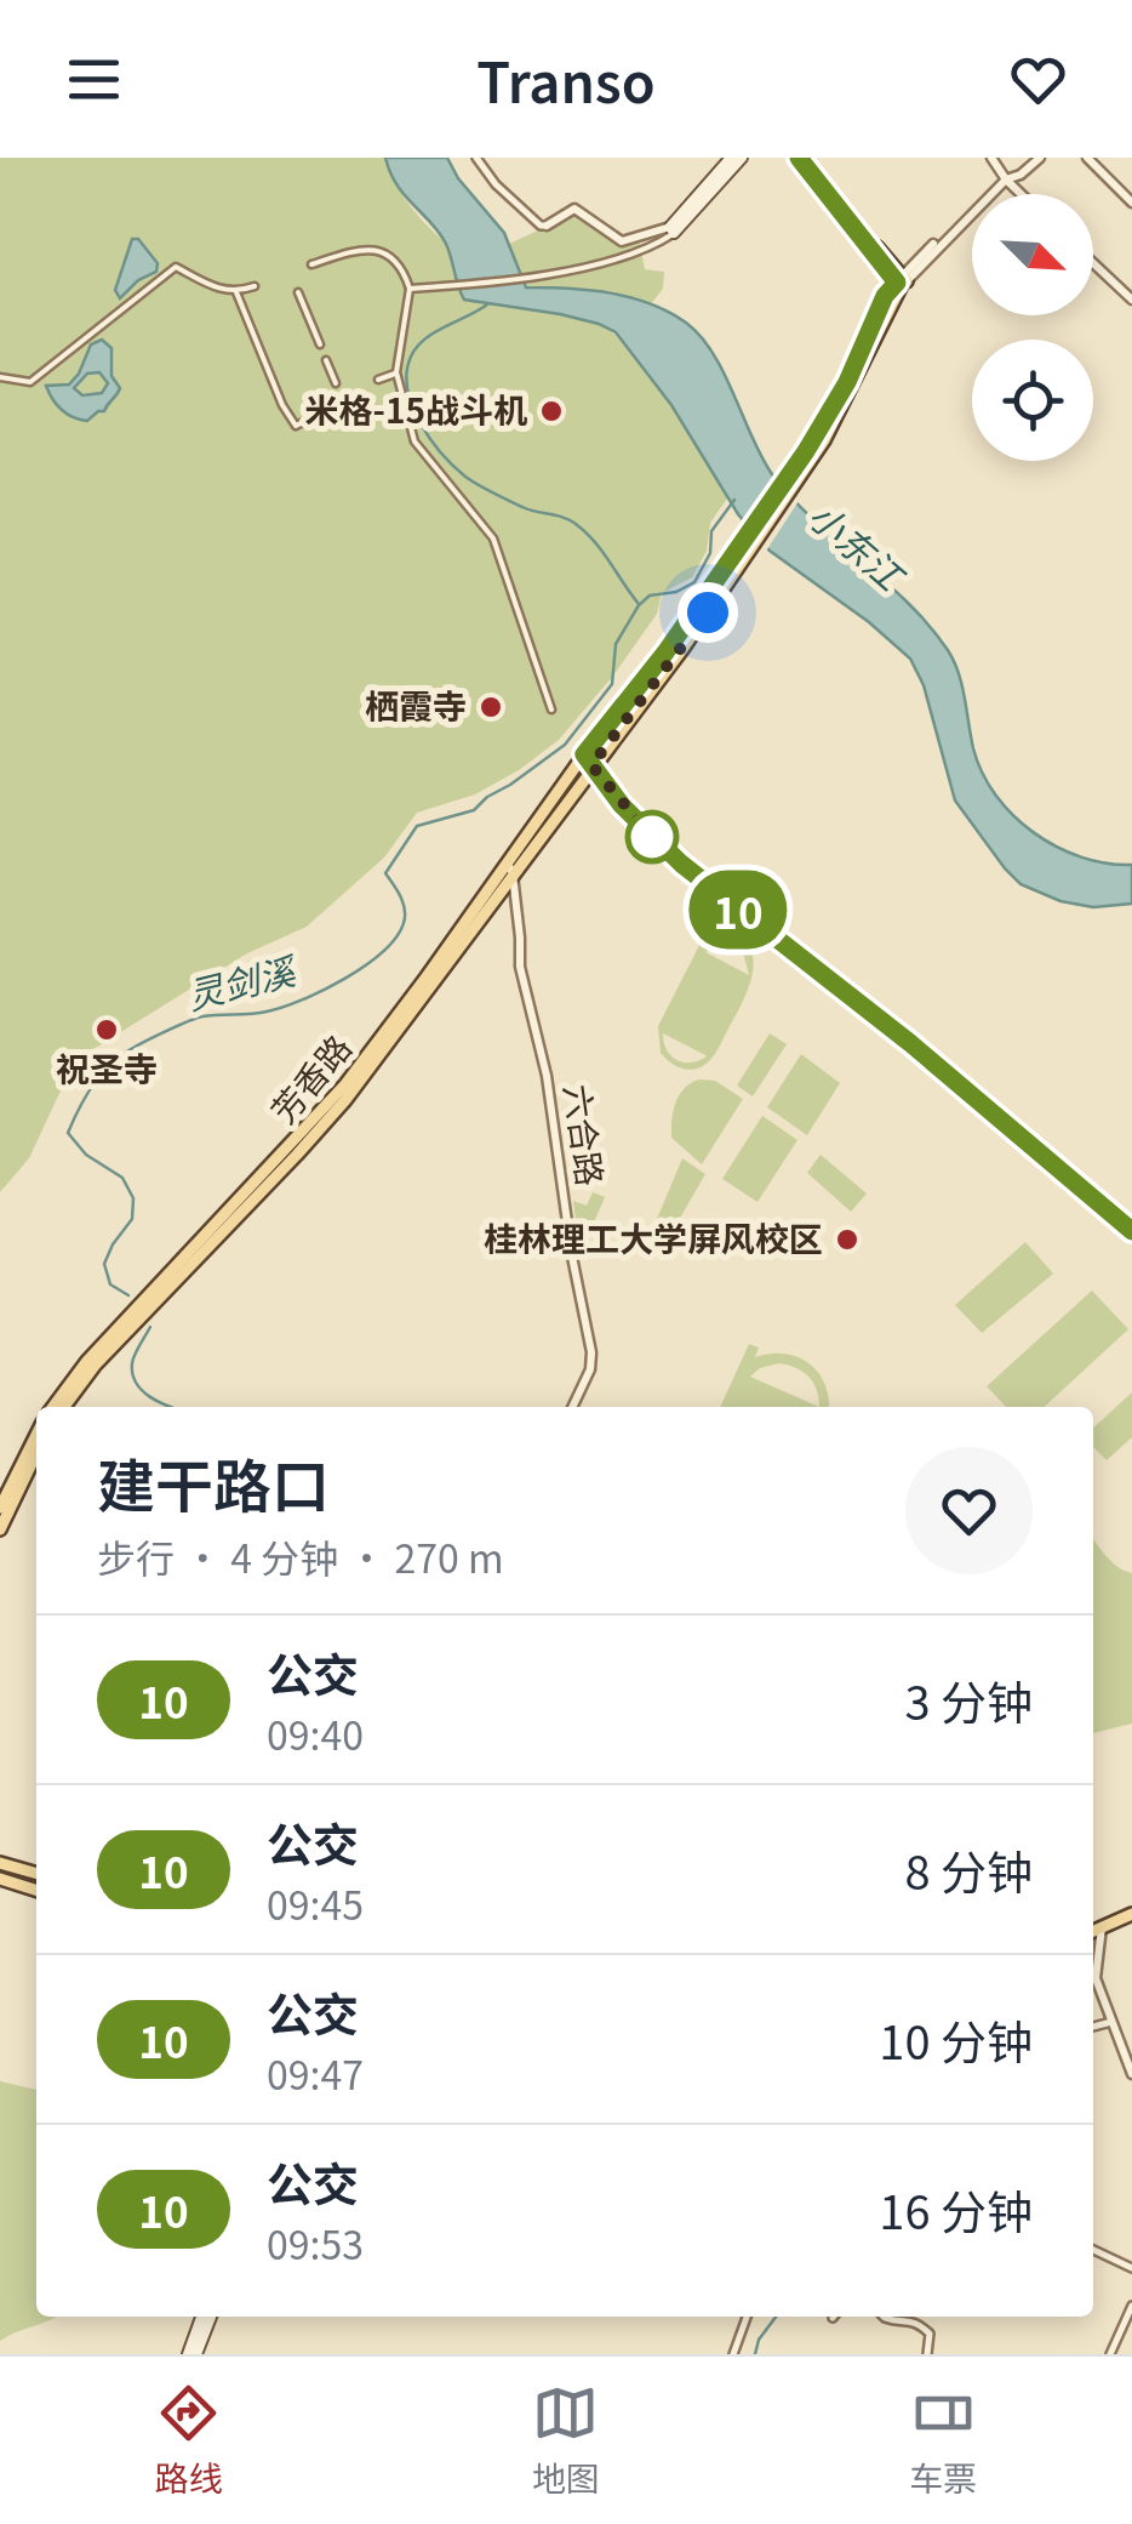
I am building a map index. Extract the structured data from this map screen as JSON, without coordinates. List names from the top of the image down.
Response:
{
  "streets": {
    "main road": ["芳香路"],
    "street": ["六合路"]
  },
  "crossings": [
    ["芳香路", "六合路"]
  ],
  "water": ["小东江", "灵剑溪"],
  "places": [
    "米格-15战斗机",
    "栖霞寺",
    "祝圣寺",
    "桂林理工大学屏风校区"
  ],
  "lines": ["bus line 10"],
  "north": "bottom right",
  "page": {
    "header": "Transo",
    "on_map": "10",
    "heading": ["建干路口", "步行 · 4 分钟 · 270 m"],
    "list": [
      {
        "mark": "10",
        "name": "公交",
        "note": "09:40",
        "value": "3 分钟"
      },
      {
        "mark": "10",
        "name": "公交",
        "note": "09:45",
        "value": "8 分钟"
      },
      {
        "mark": "10",
        "name": "公交",
        "note": "09:47",
        "value": "10 分钟"
      },
      {
        "mark": "10",
        "name": "公交",
        "note": "09:53",
        "value": "16 分钟"
      }
    ],
    "tabs": ["路线", "地图", "车票"]
  }
}
